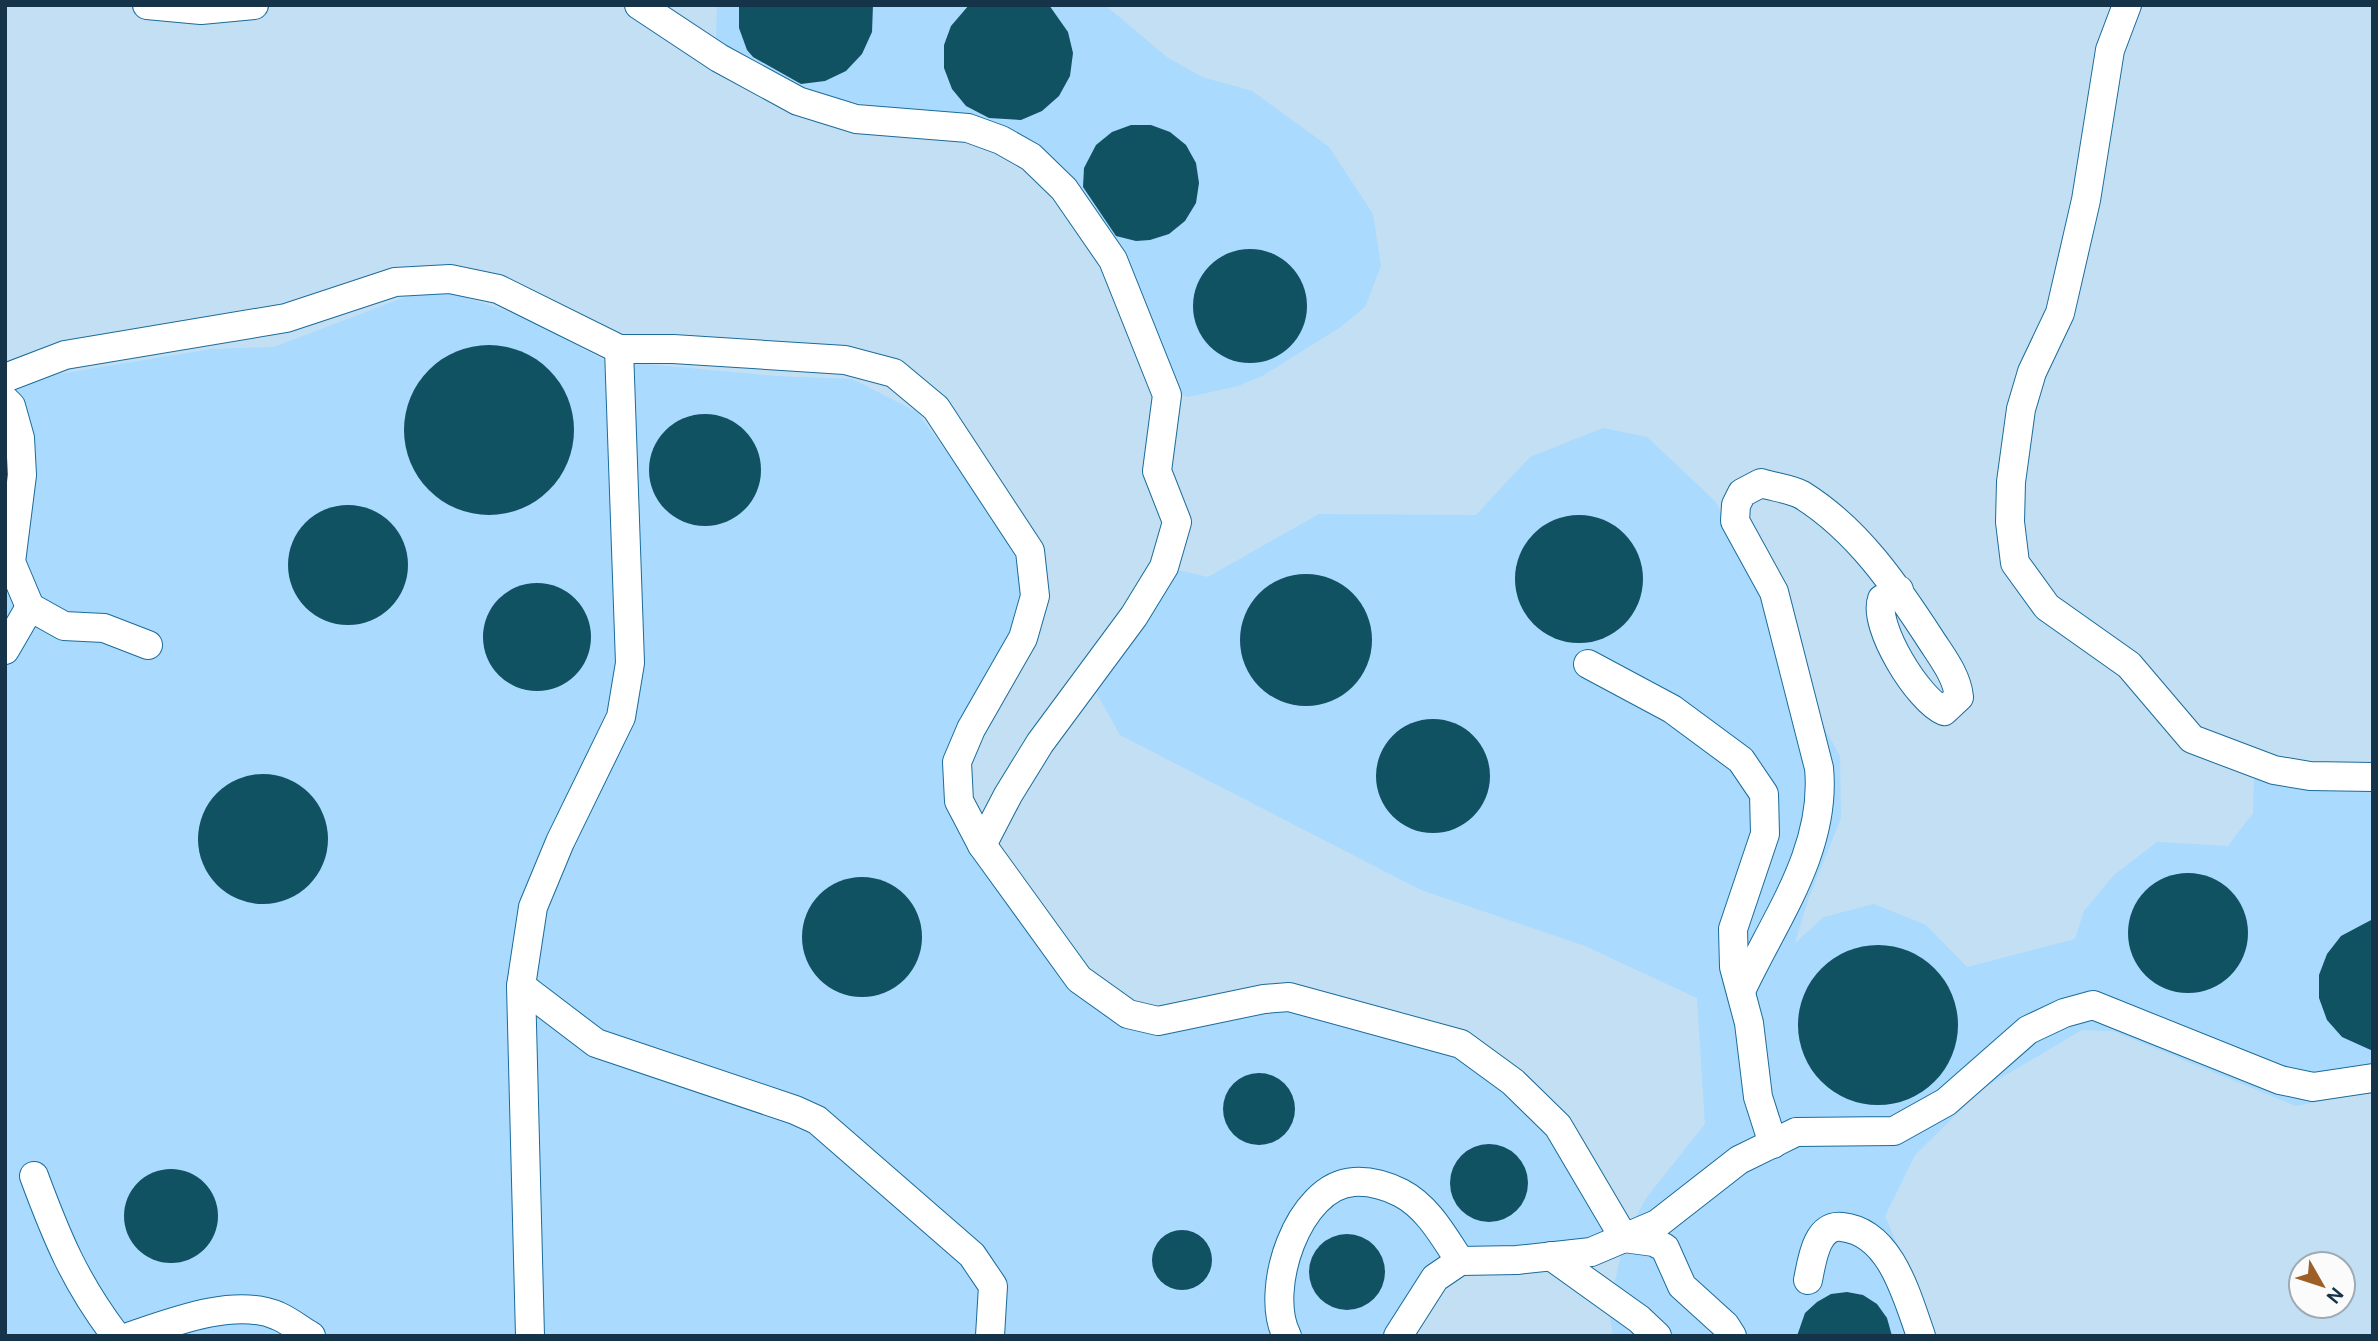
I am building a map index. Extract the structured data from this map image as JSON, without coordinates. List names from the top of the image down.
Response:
{
  "north": "bottom right"
}
